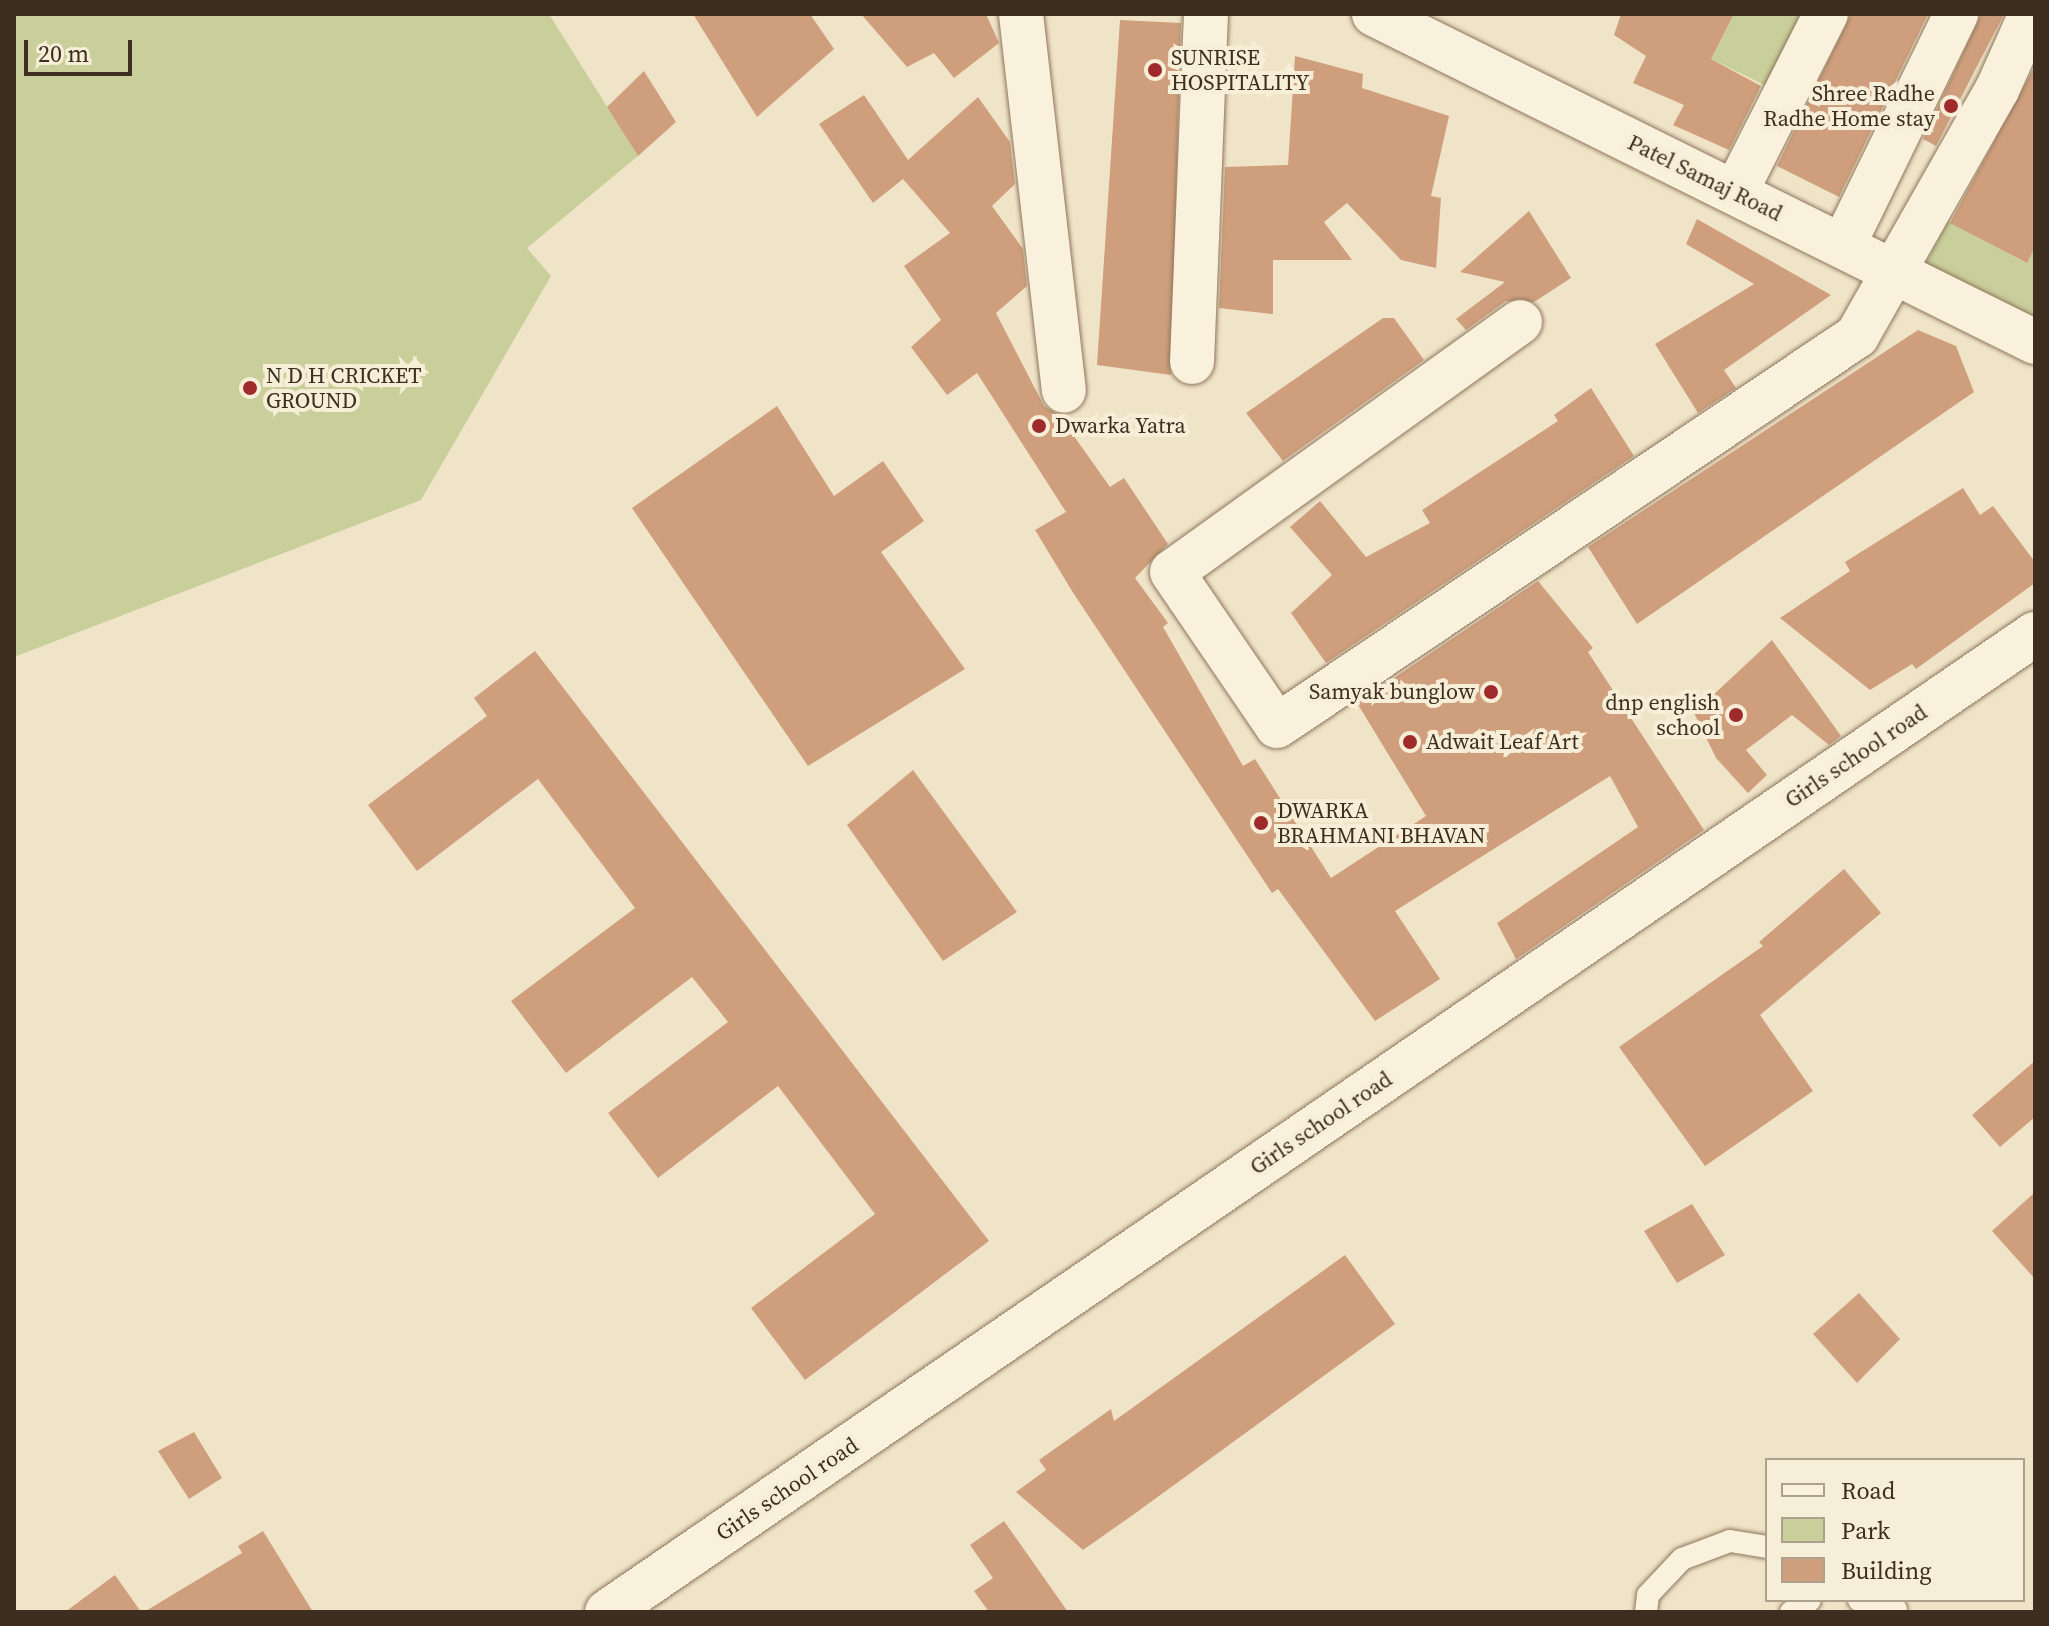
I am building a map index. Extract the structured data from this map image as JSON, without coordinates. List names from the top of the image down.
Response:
{
  "streets": {
    "street": ["Patel Samaj Road", "Girls school road"]
  },
  "places": [
    "SUNRISE HOSPITALITY",
    "Shree Radhe Radhe Home stay",
    "N D H CRICKET GROUND",
    "Dwarka Yatra",
    "Samyak bunglow",
    "dnp english school",
    "Adwait Leaf Art",
    "DWARKA BRAHMANI BHAVAN"
  ],
  "legend": ["Road", "Park", "Building"],
  "scale_bar": "20 m"
}
